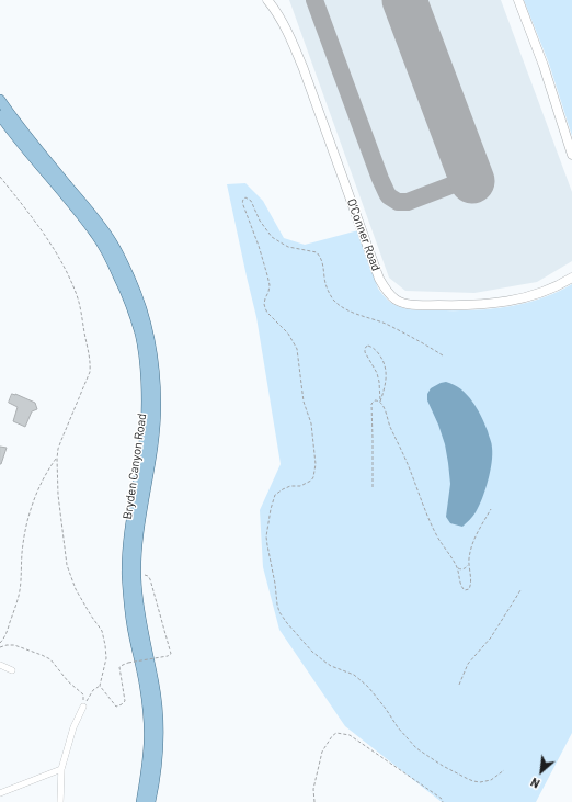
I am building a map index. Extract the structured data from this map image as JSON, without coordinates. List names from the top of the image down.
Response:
{
  "streets": {
    "main road": ["Bryden Canyon Road"],
    "street": ["O'Conner Road"]
  },
  "north": "bottom left"
}
